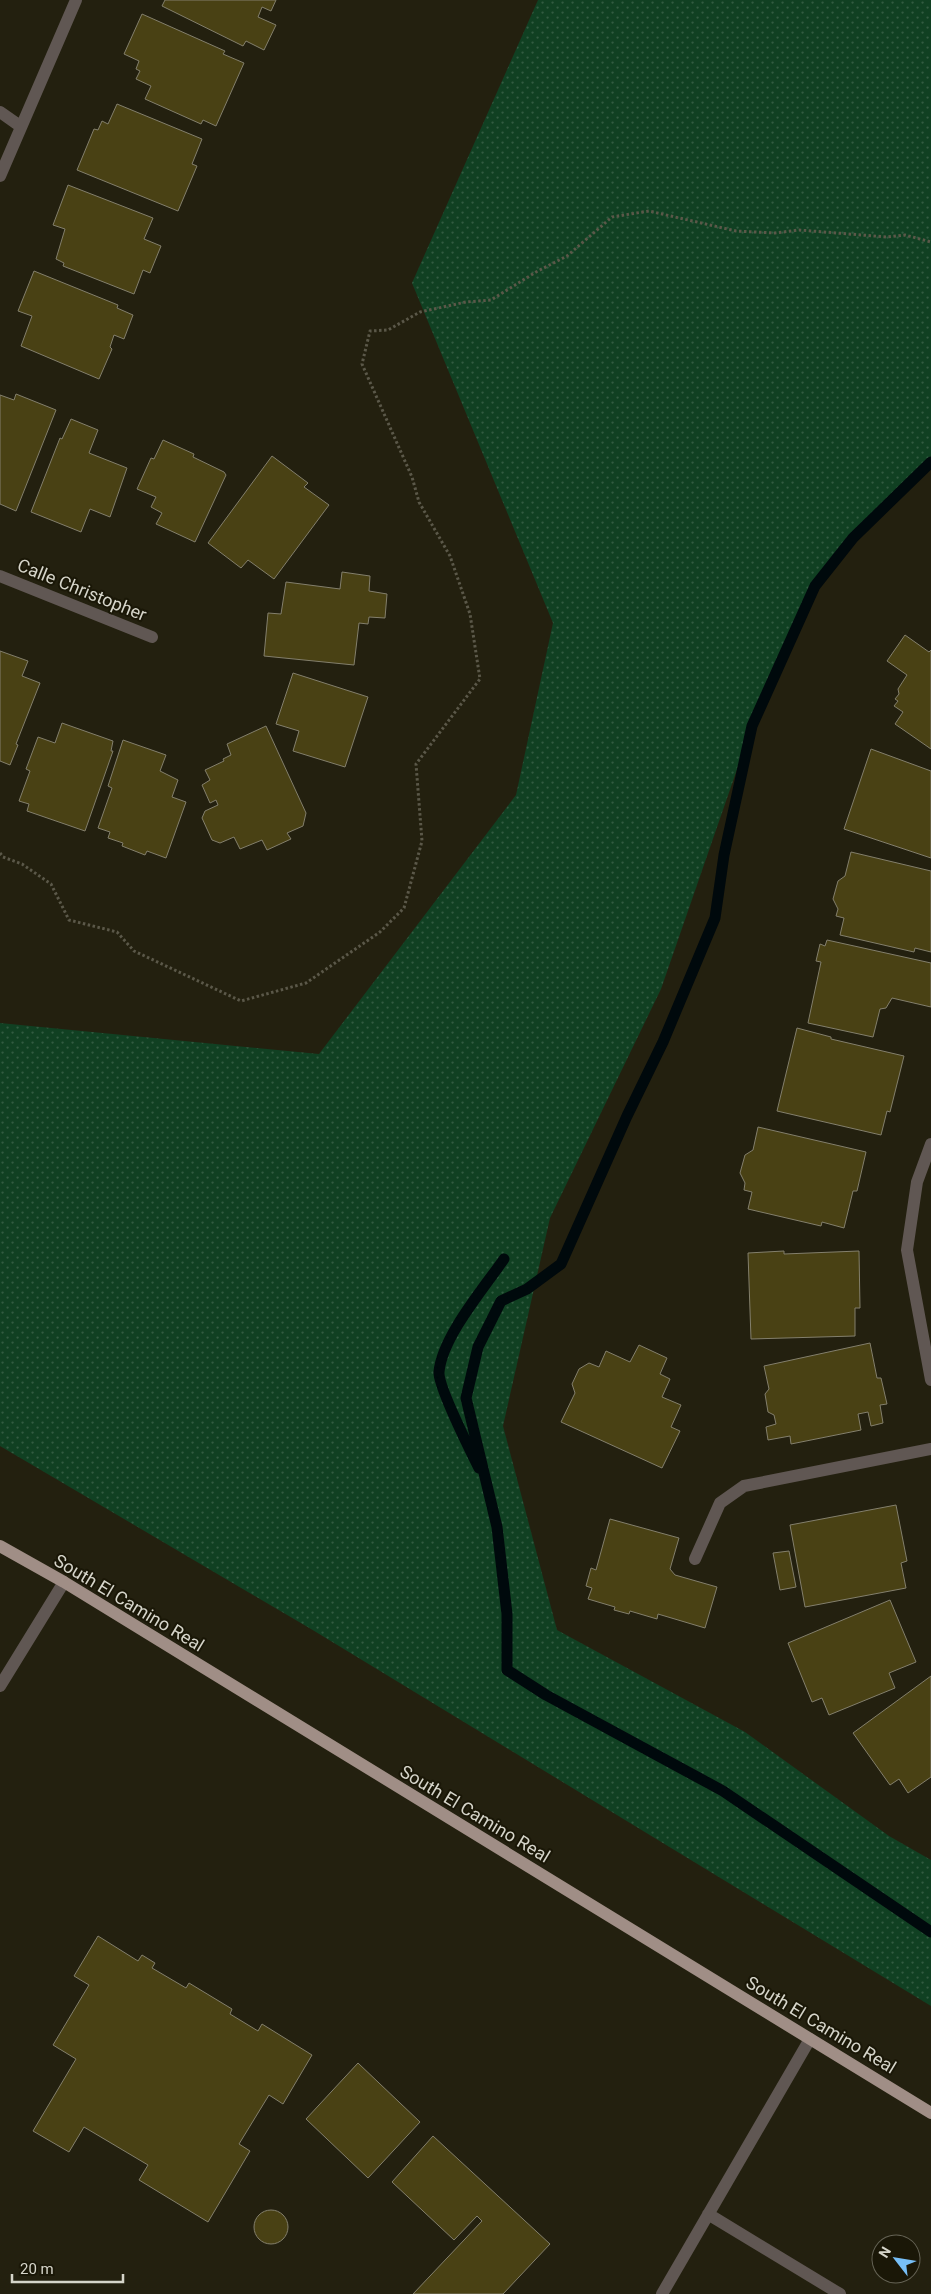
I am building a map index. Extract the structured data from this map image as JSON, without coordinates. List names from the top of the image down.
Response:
{
  "streets": {
    "main road": ["South El Camino Real"],
    "street": ["Calle Christopher"]
  },
  "scale_bar": "20 m",
  "north": "top left"
}
